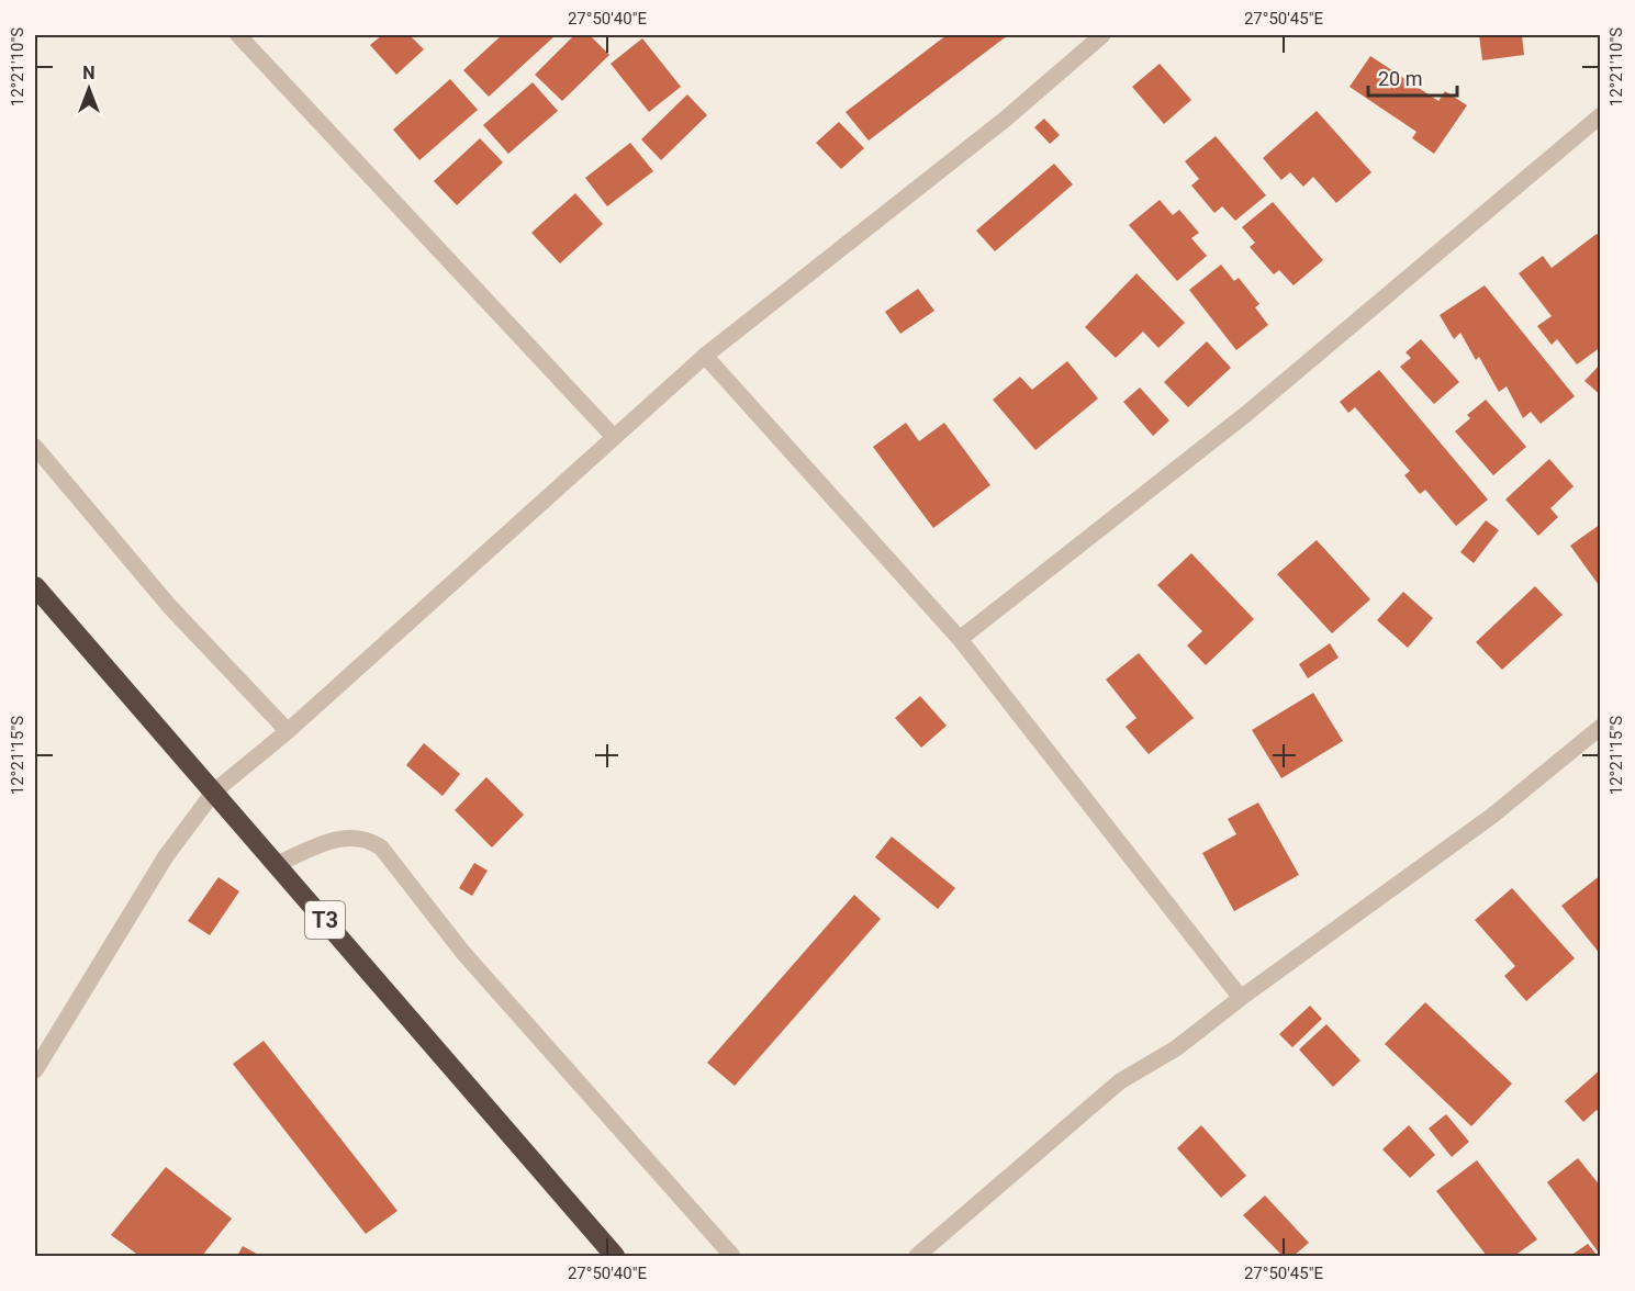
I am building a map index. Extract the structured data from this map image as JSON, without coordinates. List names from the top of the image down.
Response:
{
  "streets": {
    "highway": ["T3"]
  },
  "scale_bar": "20 m",
  "north": "top",
  "coordinates": [
    "27°50'40\"E",
    "27°50'45\"E",
    "12°21'10\"S",
    "12°21'15\"S"
  ]
}
